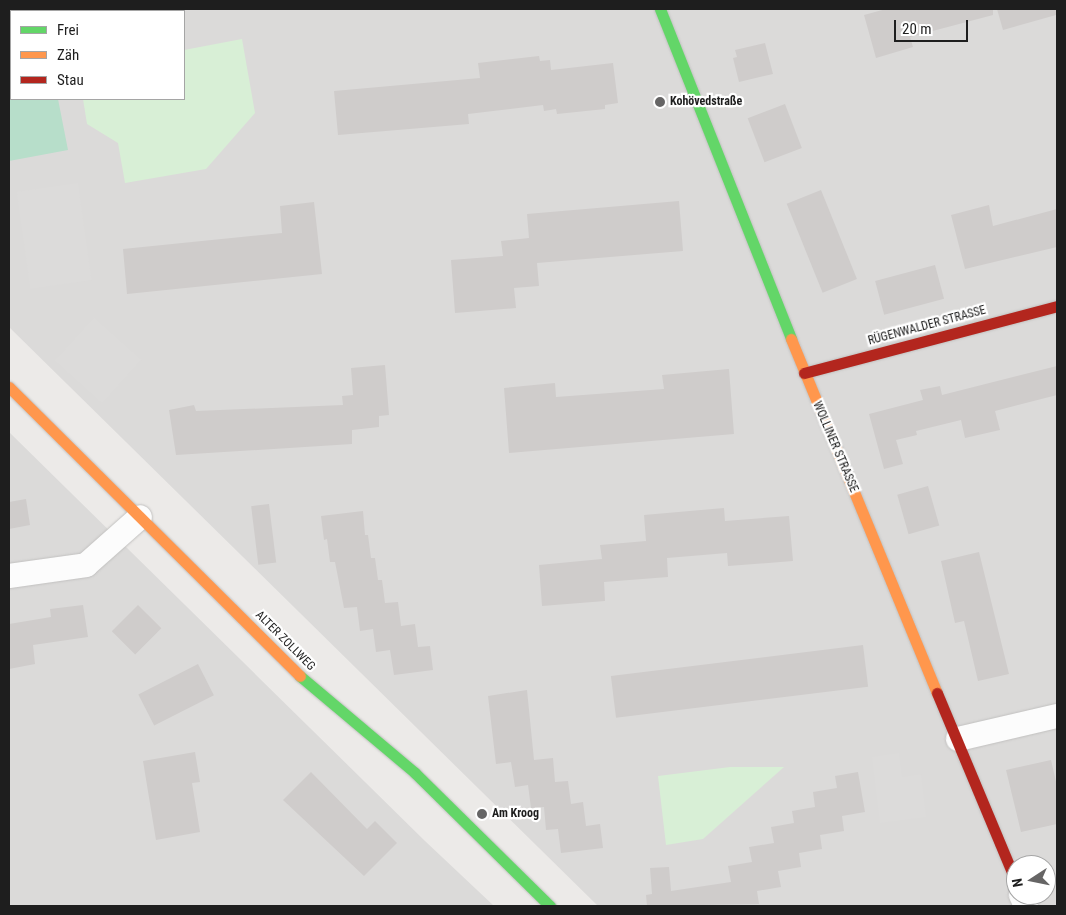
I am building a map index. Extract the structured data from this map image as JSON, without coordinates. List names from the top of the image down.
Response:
{
  "streets": {
    "street": ["RÜGENWALDER STRASSE", "WOLLINER STRASSE", "ALTER ZOLLWEG"]
  },
  "crossings": [
    ["RÜGENWALDER STRASSE", "WOLLINER STRASSE"]
  ],
  "places": ["Kohövedstraße", "Am Kroog"],
  "legend": ["Frei", "Zäh", "Stau"],
  "scale_bar": "20 m",
  "north": "left"
}
